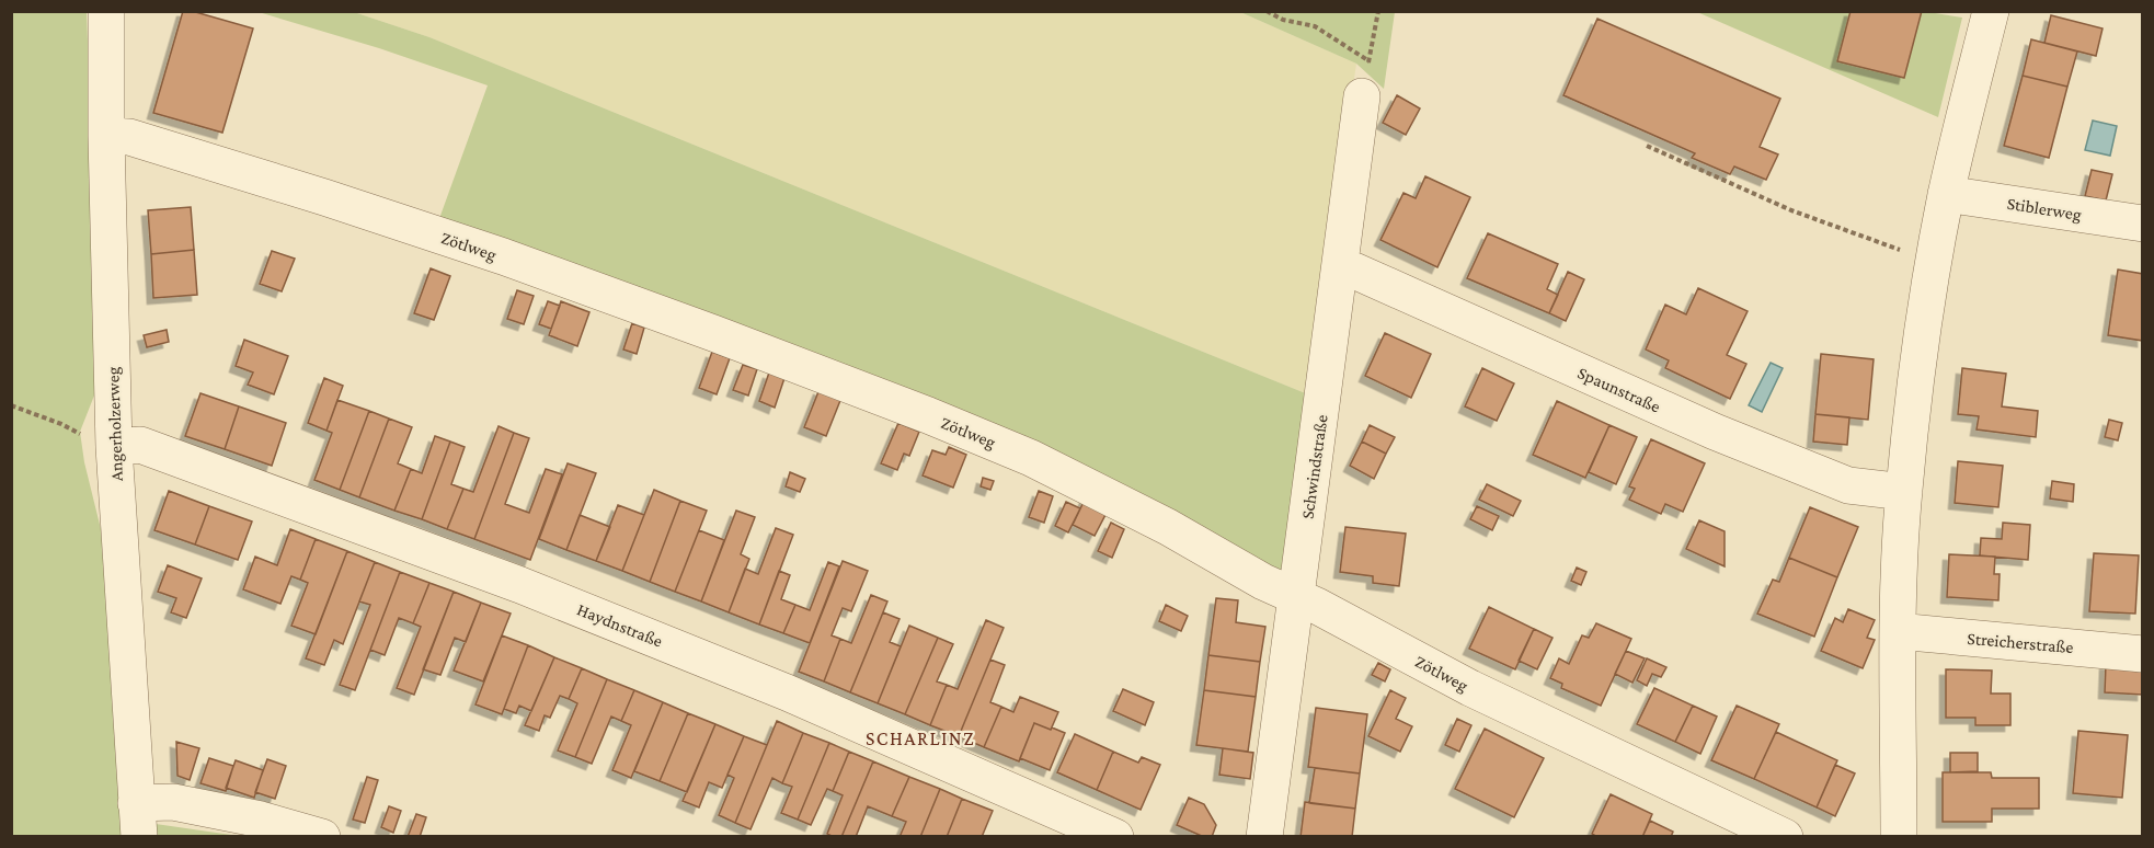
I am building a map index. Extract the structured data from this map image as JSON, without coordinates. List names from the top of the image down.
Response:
{
  "streets": {
    "street": [
      "Stiblerweg",
      "Zötlweg",
      "Spaunstraße",
      "Angerholzerweg",
      "Schwindstraße",
      "Haydnstraße",
      "Streicherstraße"
    ]
  },
  "crossings": [
    ["Zötlweg", "Angerholzerweg"],
    ["Zötlweg", "Schwindstraße"],
    ["Spaunstraße", "Schwindstraße"],
    ["Angerholzerweg", "Haydnstraße"]
  ],
  "districts": ["SCHARLINZ"]
}
